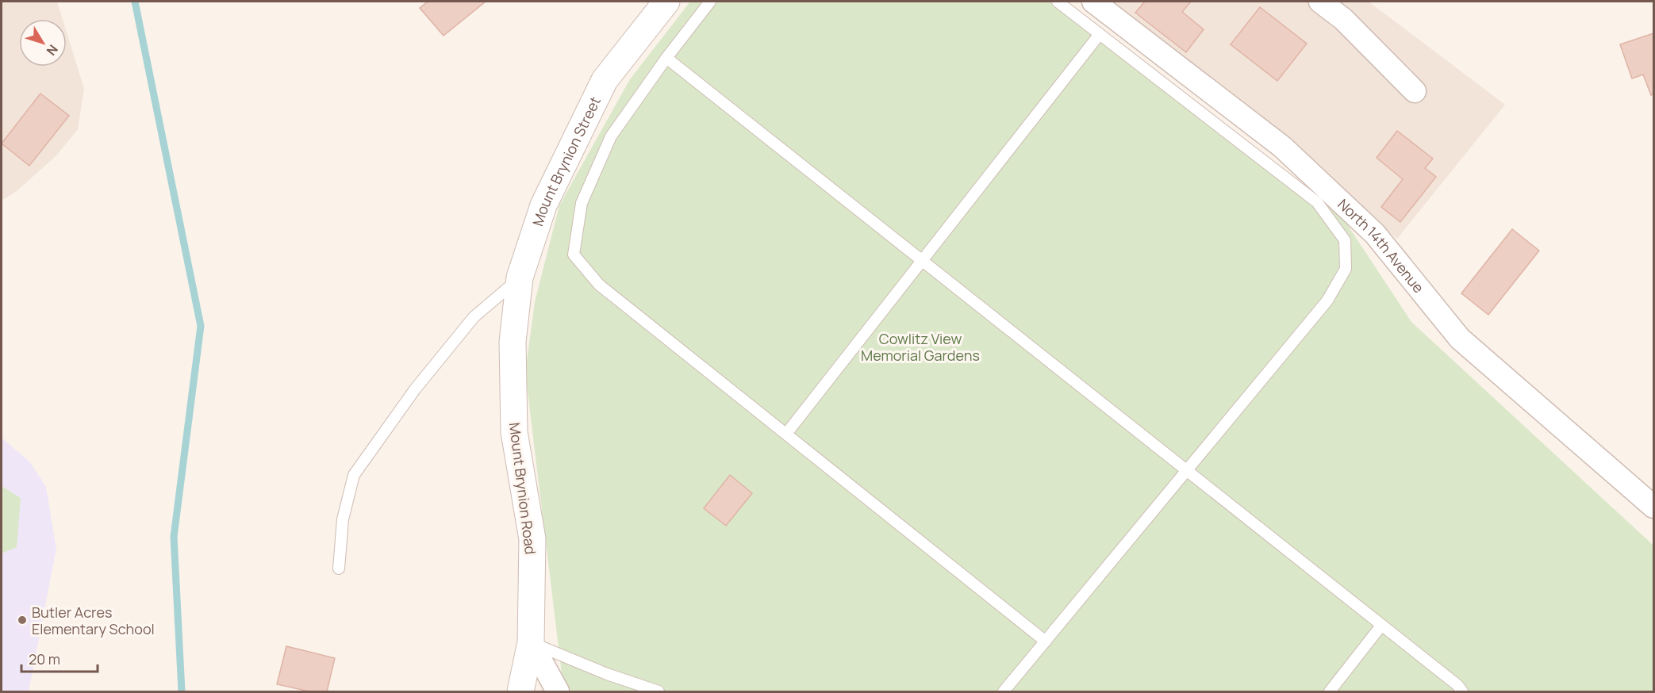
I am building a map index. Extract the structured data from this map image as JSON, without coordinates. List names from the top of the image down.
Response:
{
  "streets": {
    "street": ["Mount Brynion Street", "North 14th Avenue", "Mount Brynion Road"]
  },
  "crossings": [
    ["Mount Brynion Street", "Mount Brynion Road"]
  ],
  "parks": ["Cowlitz View Memorial Gardens"],
  "places": ["Butler Acres Elementary School"],
  "scale_bar": "20 m",
  "north": "bottom right"
}
